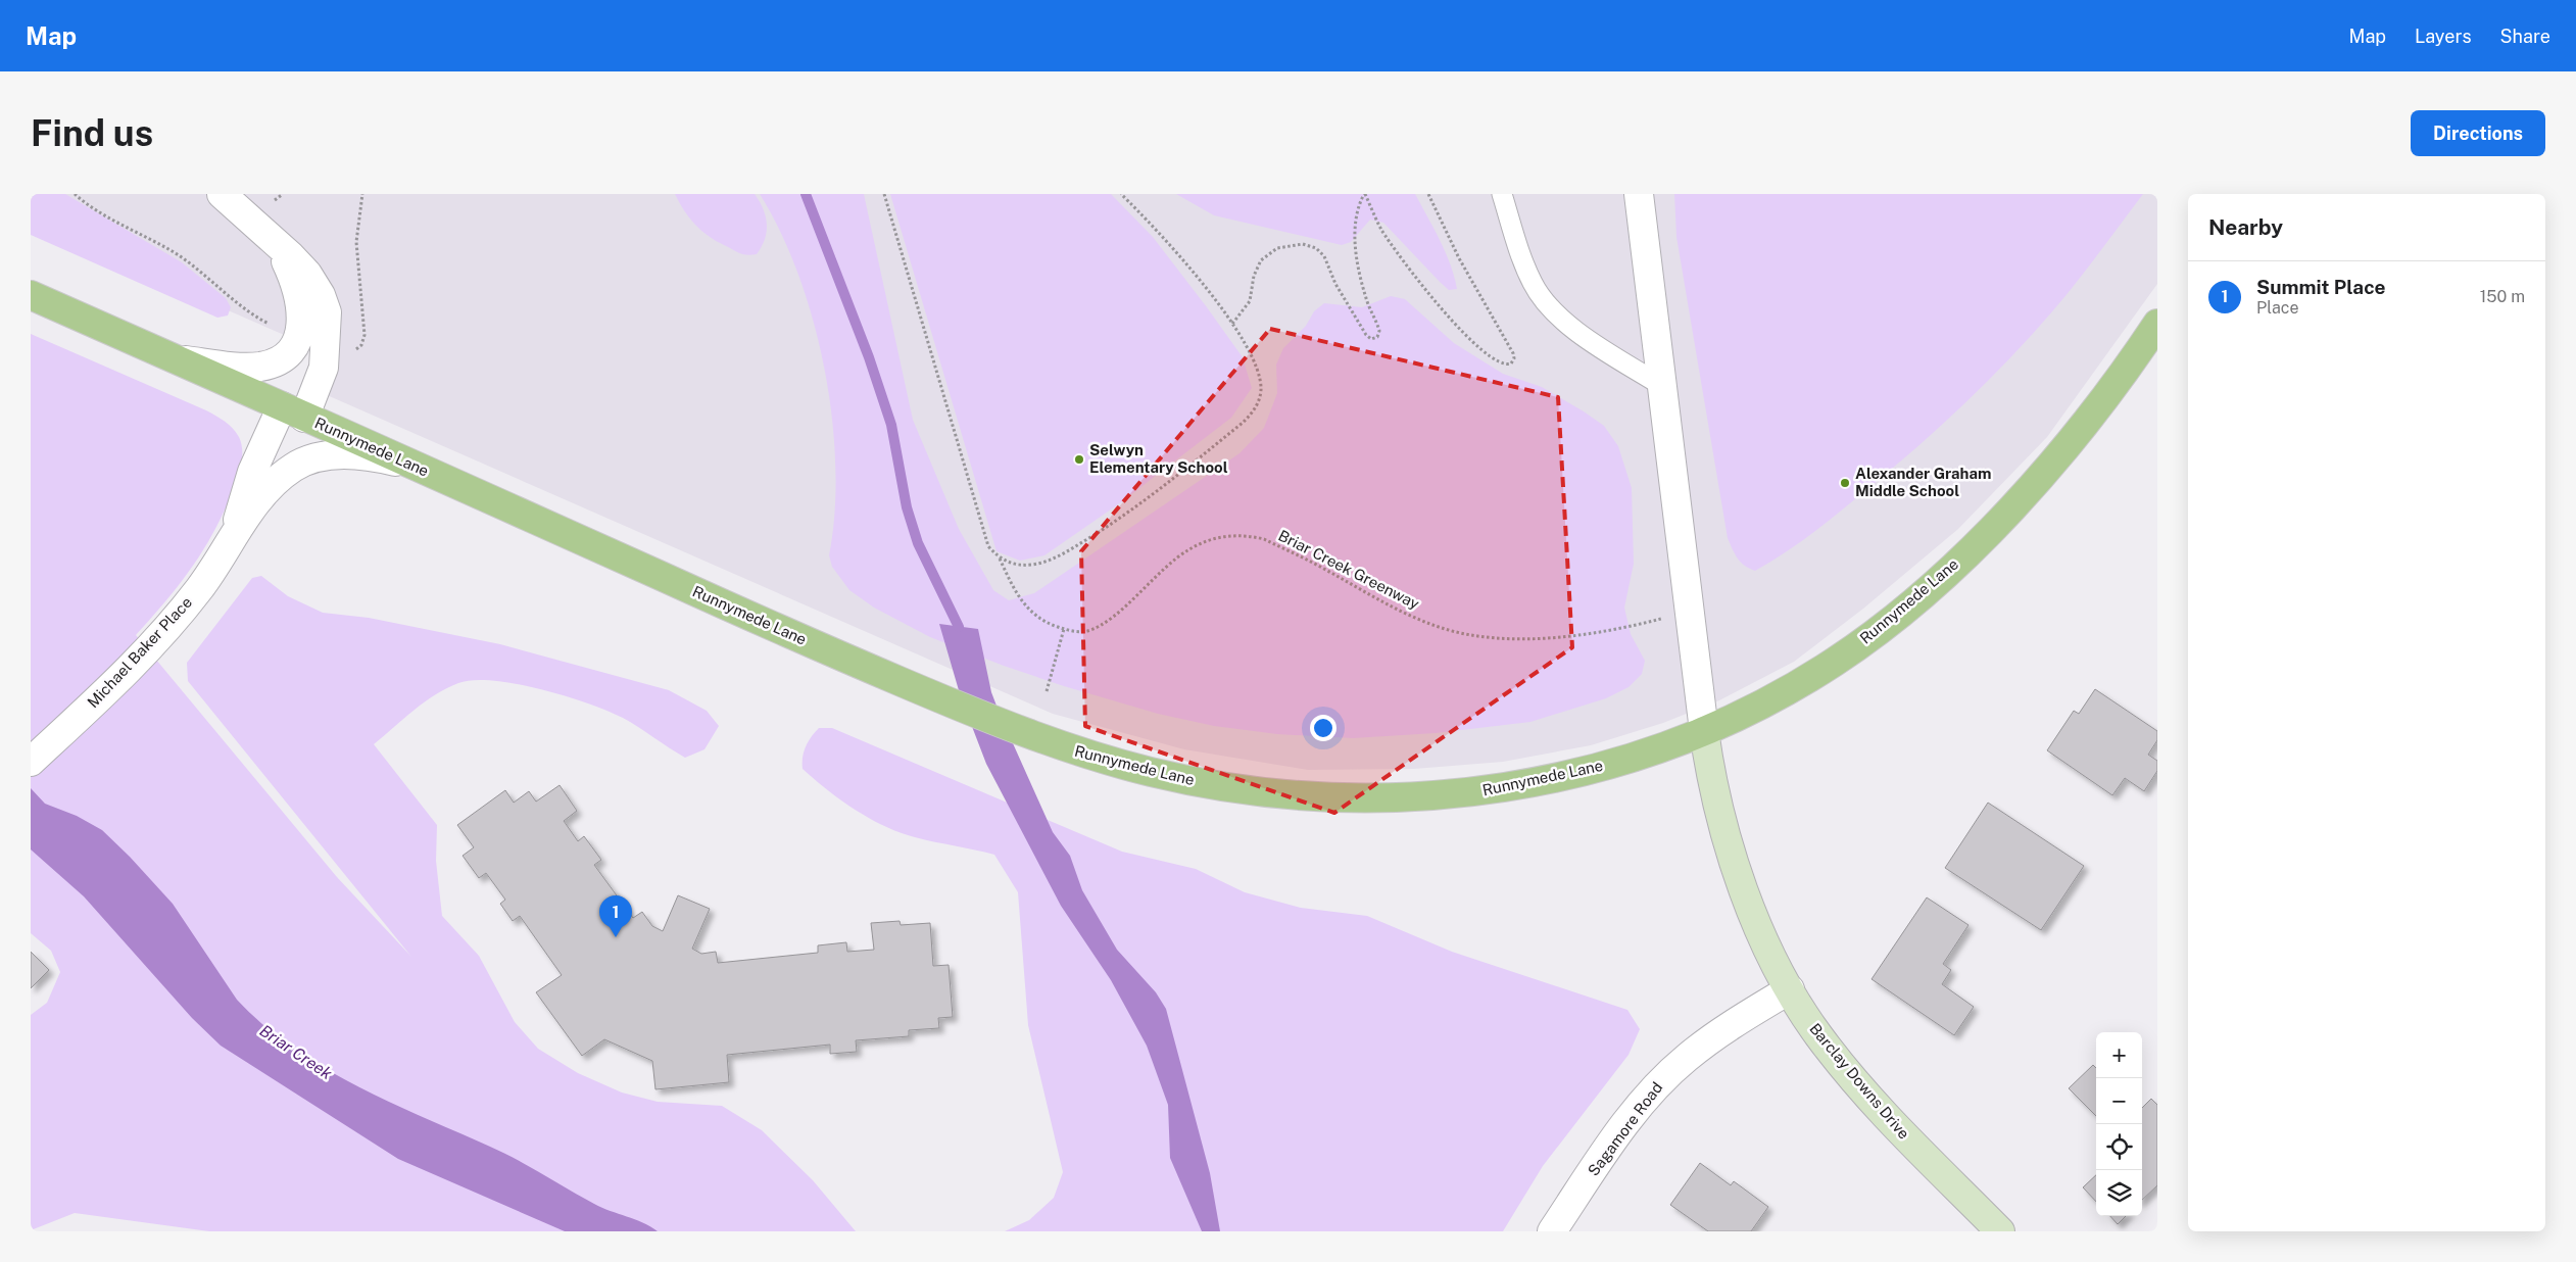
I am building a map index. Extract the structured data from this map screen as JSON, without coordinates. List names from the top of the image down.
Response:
{
  "streets": {
    "main road": ["Runnymede Lane"],
    "street": ["Michael Baker Place", "Barclay Downs Drive", "Sagamore Road"],
    "path": ["Briar Creek Greenway"]
  },
  "crossings": [
    ["Runnymede Lane", "Barclay Downs Drive"],
    ["Barclay Downs Drive", "Sagamore Road"]
  ],
  "water": ["Briar Creek"],
  "places": ["Selwyn Elementary School", "Alexander Graham Middle School"],
  "page": {
    "header": "Map",
    "nav": ["Map", "Layers", "Share"],
    "buttons": "Directions",
    "title": "Find us",
    "heading": "Nearby",
    "list": [
      {
        "mark": "1",
        "name": "Summit Place",
        "note": "Place",
        "value": "150 m"
      }
    ],
    "pins": "1",
    "map_buttons": ["+", "−"]
  }
}
